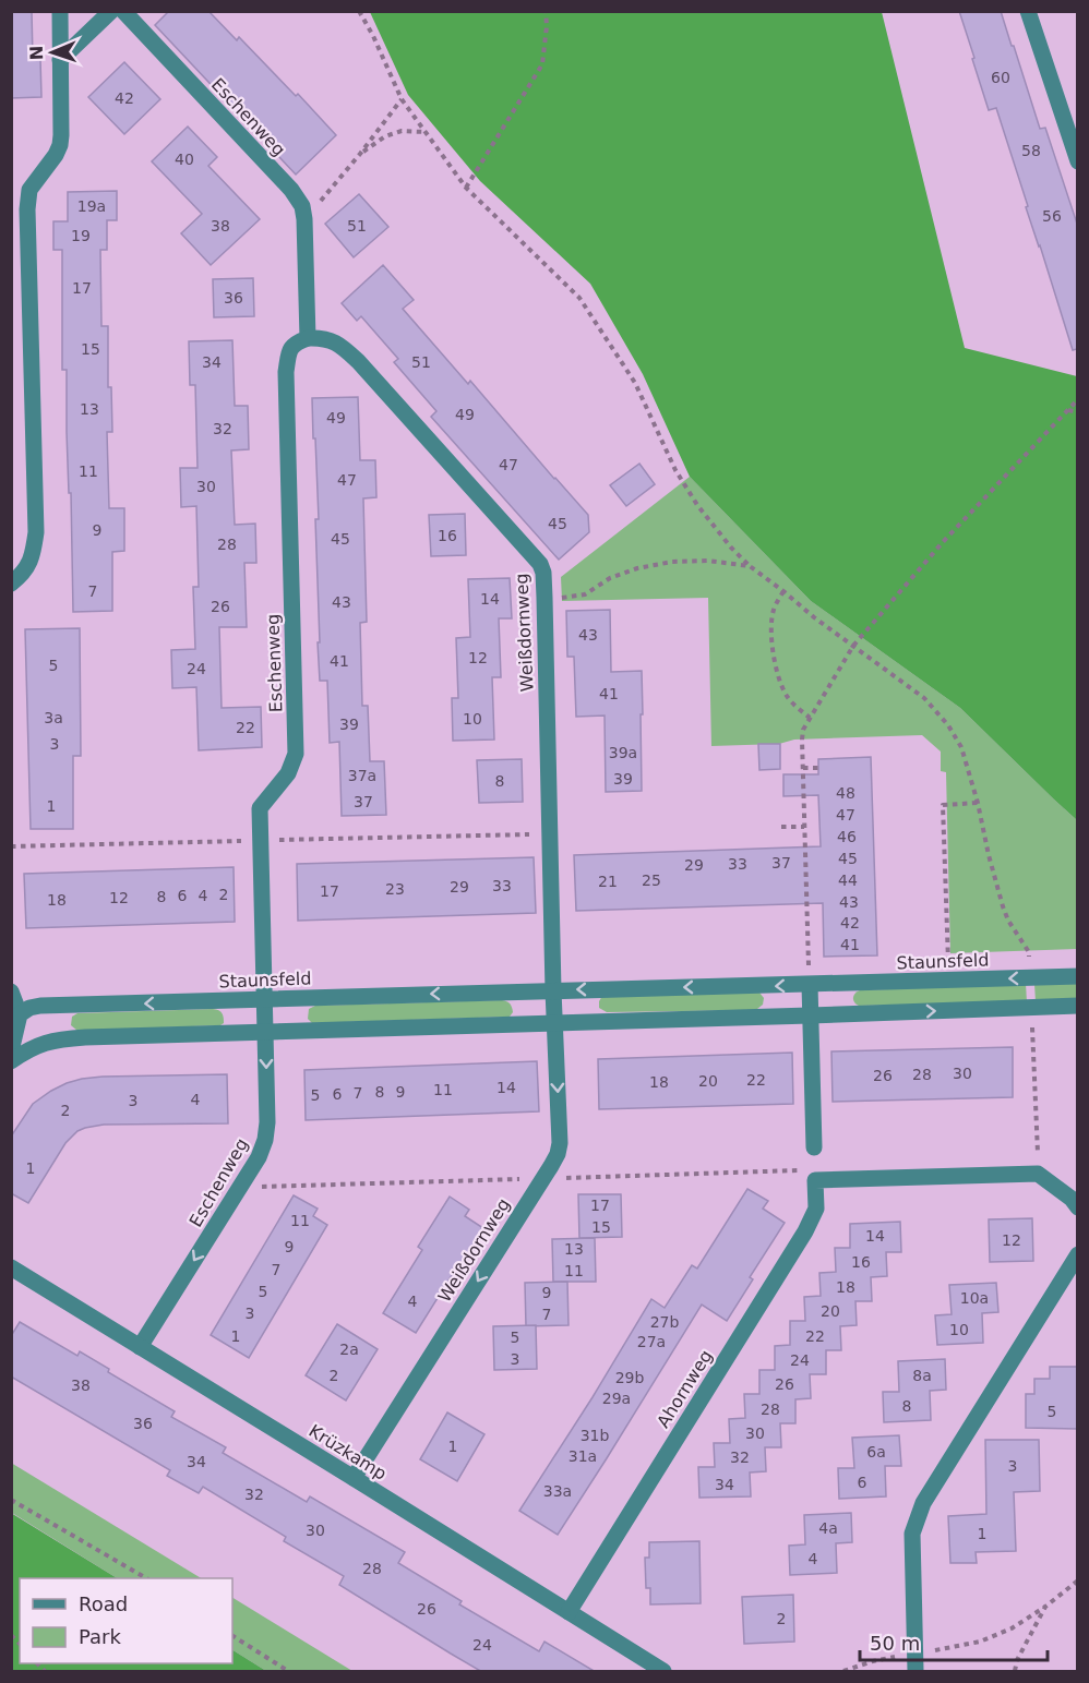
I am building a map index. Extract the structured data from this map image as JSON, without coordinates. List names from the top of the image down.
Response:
{
  "streets": {
    "street": [
      "Eschenweg",
      "Weißdornweg",
      "Staunsfeld",
      "Ahornweg",
      "Krüzkamp"
    ]
  },
  "crossings": [
    ["Eschenweg", "Weißdornweg"],
    ["Eschenweg", "Staunsfeld"],
    ["Eschenweg", "Krüzkamp"],
    ["Weißdornweg", "Staunsfeld"],
    ["Weißdornweg", "Krüzkamp"],
    ["Ahornweg", "Krüzkamp"]
  ],
  "one_way": ["Weißdornweg"],
  "house_numbers": [
    "60",
    "42",
    "58",
    "40",
    "19a",
    "56",
    "38",
    "51",
    "19",
    "17",
    "36",
    "15",
    "34",
    "51",
    "13",
    "49",
    "49",
    "32",
    "47",
    "11",
    "47",
    "30",
    "45",
    "9",
    "16",
    "45",
    "28",
    "7",
    "14",
    "43",
    "26",
    "43",
    "12",
    "41",
    "5",
    "24",
    "41",
    "3a",
    "10",
    "39",
    "22",
    "3",
    "39a",
    "37a",
    "39",
    "8",
    "48",
    "37",
    "1",
    "47",
    "46",
    "45",
    "37",
    "33",
    "29",
    "25",
    "44",
    "21",
    "33",
    "29",
    "23",
    "17",
    "2",
    "6",
    "4",
    "8",
    "12",
    "18",
    "43",
    "42",
    "41",
    "30",
    "28",
    "26",
    "22",
    "20",
    "18",
    "14",
    "11",
    "8",
    "9",
    "7",
    "6",
    "5",
    "4",
    "3",
    "2",
    "1",
    "17",
    "11",
    "15",
    "14",
    "12",
    "9",
    "13",
    "16",
    "7",
    "11",
    "18",
    "5",
    "9",
    "10a",
    "4",
    "20",
    "3",
    "7",
    "27b",
    "10",
    "1",
    "22",
    "5",
    "27a",
    "2a",
    "3",
    "24",
    "2",
    "8a",
    "29b",
    "26",
    "38",
    "29a",
    "8",
    "28",
    "5",
    "36",
    "30",
    "31b",
    "1",
    "6a",
    "31a",
    "32",
    "34",
    "3",
    "6",
    "34",
    "33a",
    "32",
    "4a",
    "30",
    "1",
    "4",
    "28",
    "26",
    "2",
    "24"
  ],
  "legend": ["Road", "Park"],
  "scale_bar": "50 m",
  "north": "left"
}
